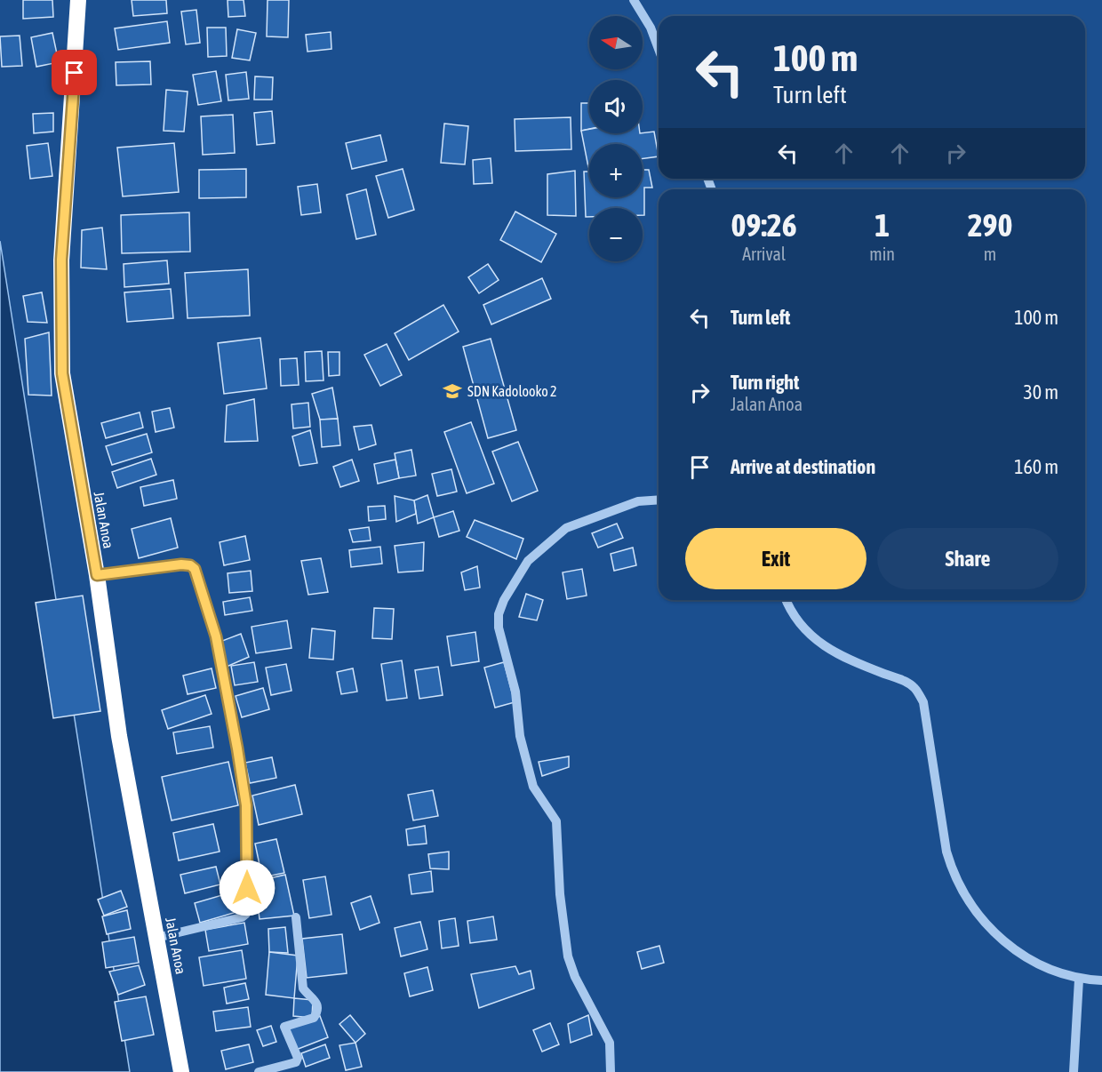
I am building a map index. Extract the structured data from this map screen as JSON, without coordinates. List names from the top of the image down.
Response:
{
  "streets": {
    "highway": ["Jalan Anoa"]
  },
  "places": {
    "school or university": ["SDN Kadolooko 2"]
  },
  "north": "left",
  "page": {
    "map_buttons": ["+", "−"],
    "turn": ["100 m", "Turn left"],
    "eta": [
      "09:26",
      "Arrival",
      "1",
      "min",
      "290",
      "m"
    ],
    "list": [
      {
        "name": "Turn left",
        "value": "100 m"
      },
      {
        "name": "Turn right",
        "note": "Jalan Anoa",
        "value": "30 m"
      },
      {
        "name": "Arrive at destination",
        "value": "160 m"
      }
    ],
    "buttons": ["Exit", "Share"]
  }
}
